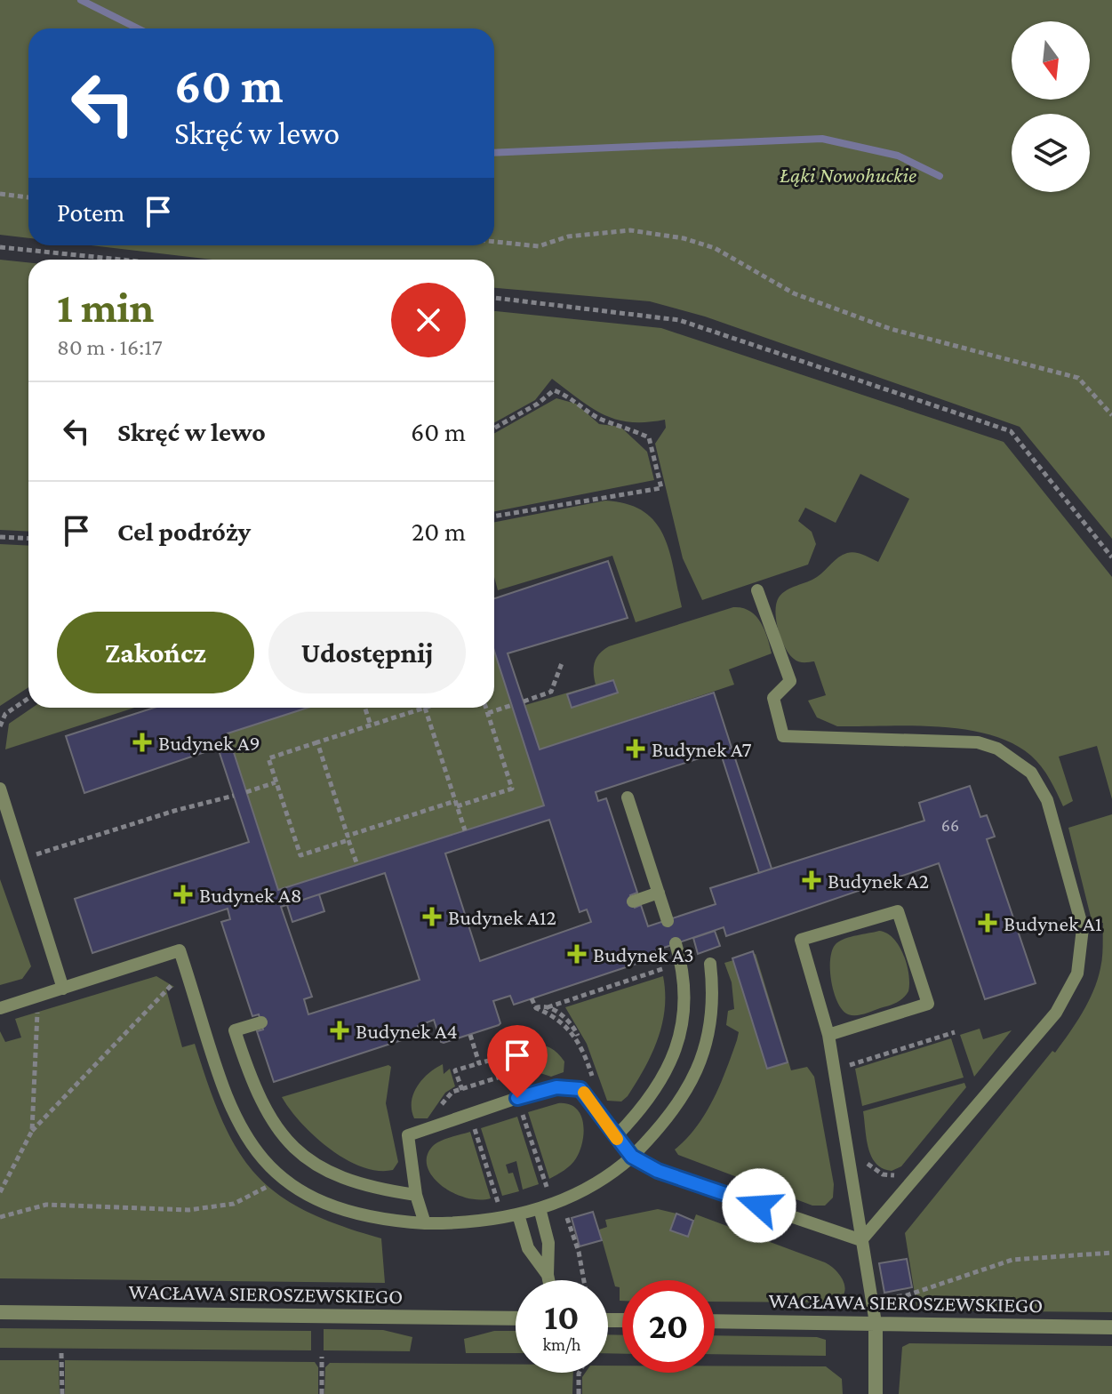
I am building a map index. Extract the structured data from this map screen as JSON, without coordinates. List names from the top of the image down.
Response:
{
  "streets": {
    "street": ["WACŁAWA SIEROSZEWSKIEGO"]
  },
  "parks": ["Łąki Nowohuckie"],
  "places": {
    "health": [
      "Budynek A9",
      "Budynek A7",
      "Budynek A2",
      "Budynek A8",
      "Budynek A12",
      "Budynek A1",
      "Budynek A3",
      "Budynek A4"
    ]
  },
  "house_numbers": ["66"],
  "north": "bottom",
  "page": {
    "turn": ["60 m", "Skręć w lewo"],
    "then": "Potem",
    "heading": ["1 min", "80 m · 16:17"],
    "list": [
      {
        "name": "Skręć w lewo",
        "value": "60 m"
      },
      {
        "name": "Cel podróży",
        "value": "20 m"
      }
    ],
    "buttons": ["Zakończ", "Udostępnij"],
    "speed": "10 km/h",
    "limit": "20"
  }
}
